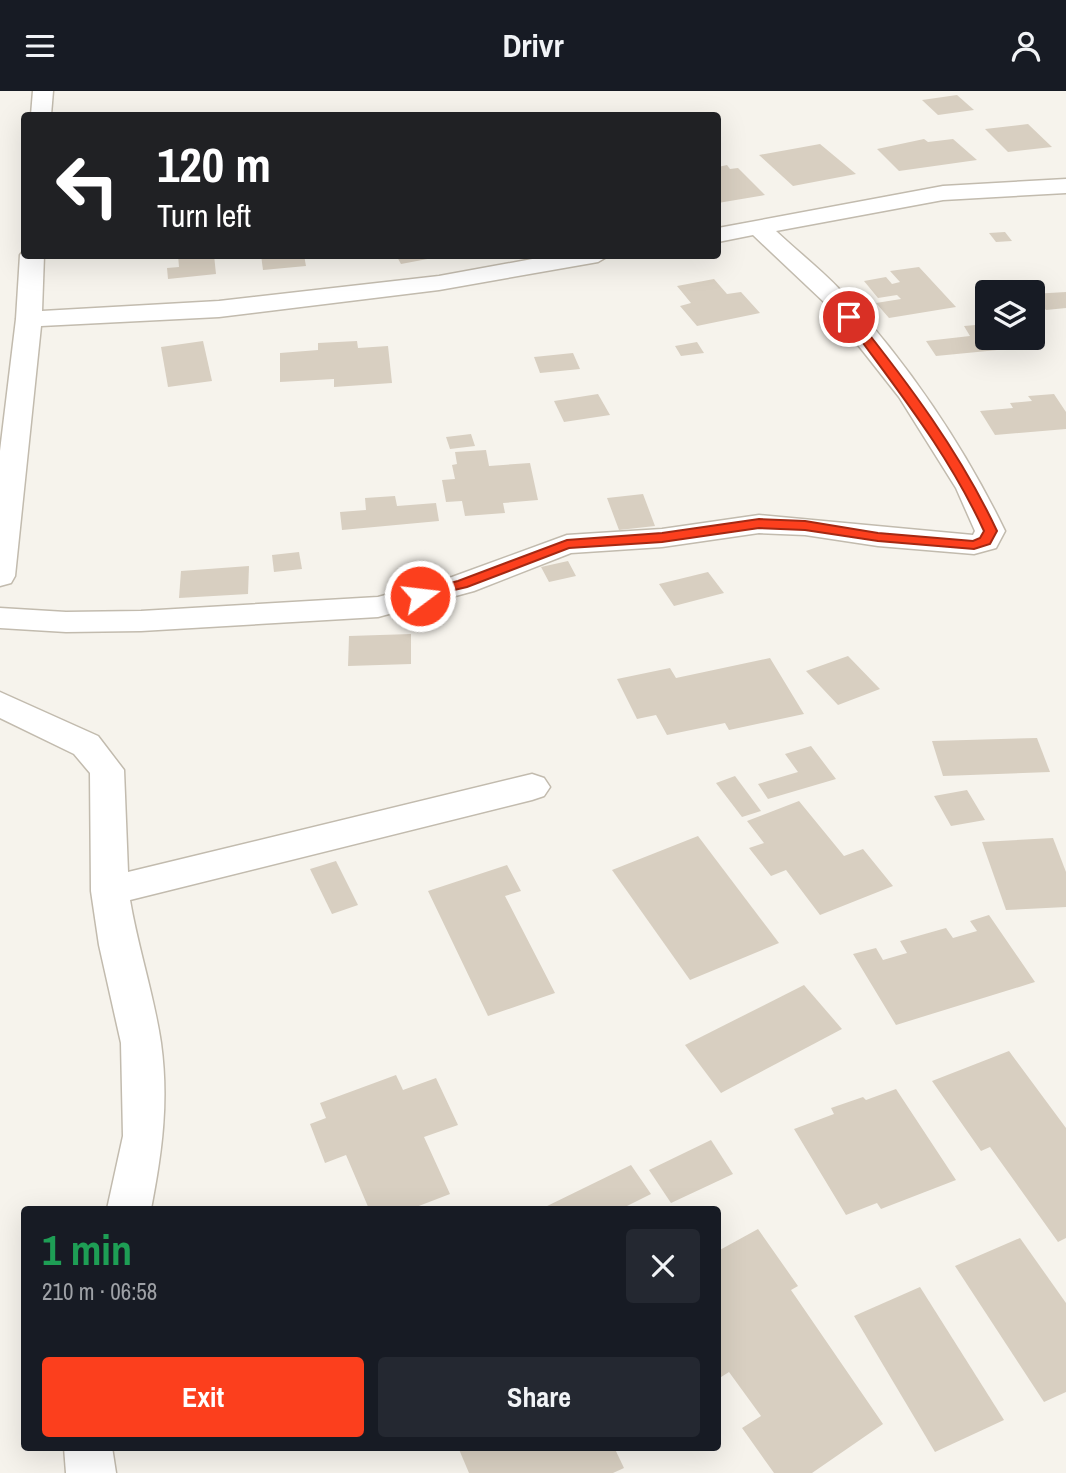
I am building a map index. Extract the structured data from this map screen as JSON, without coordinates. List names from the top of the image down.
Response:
{
  "page": {
    "header": "Drivr",
    "turn": ["120 m", "Turn left"],
    "heading": ["1 min", "210 m · 06:58"],
    "buttons": ["Exit", "Share"]
  }
}
